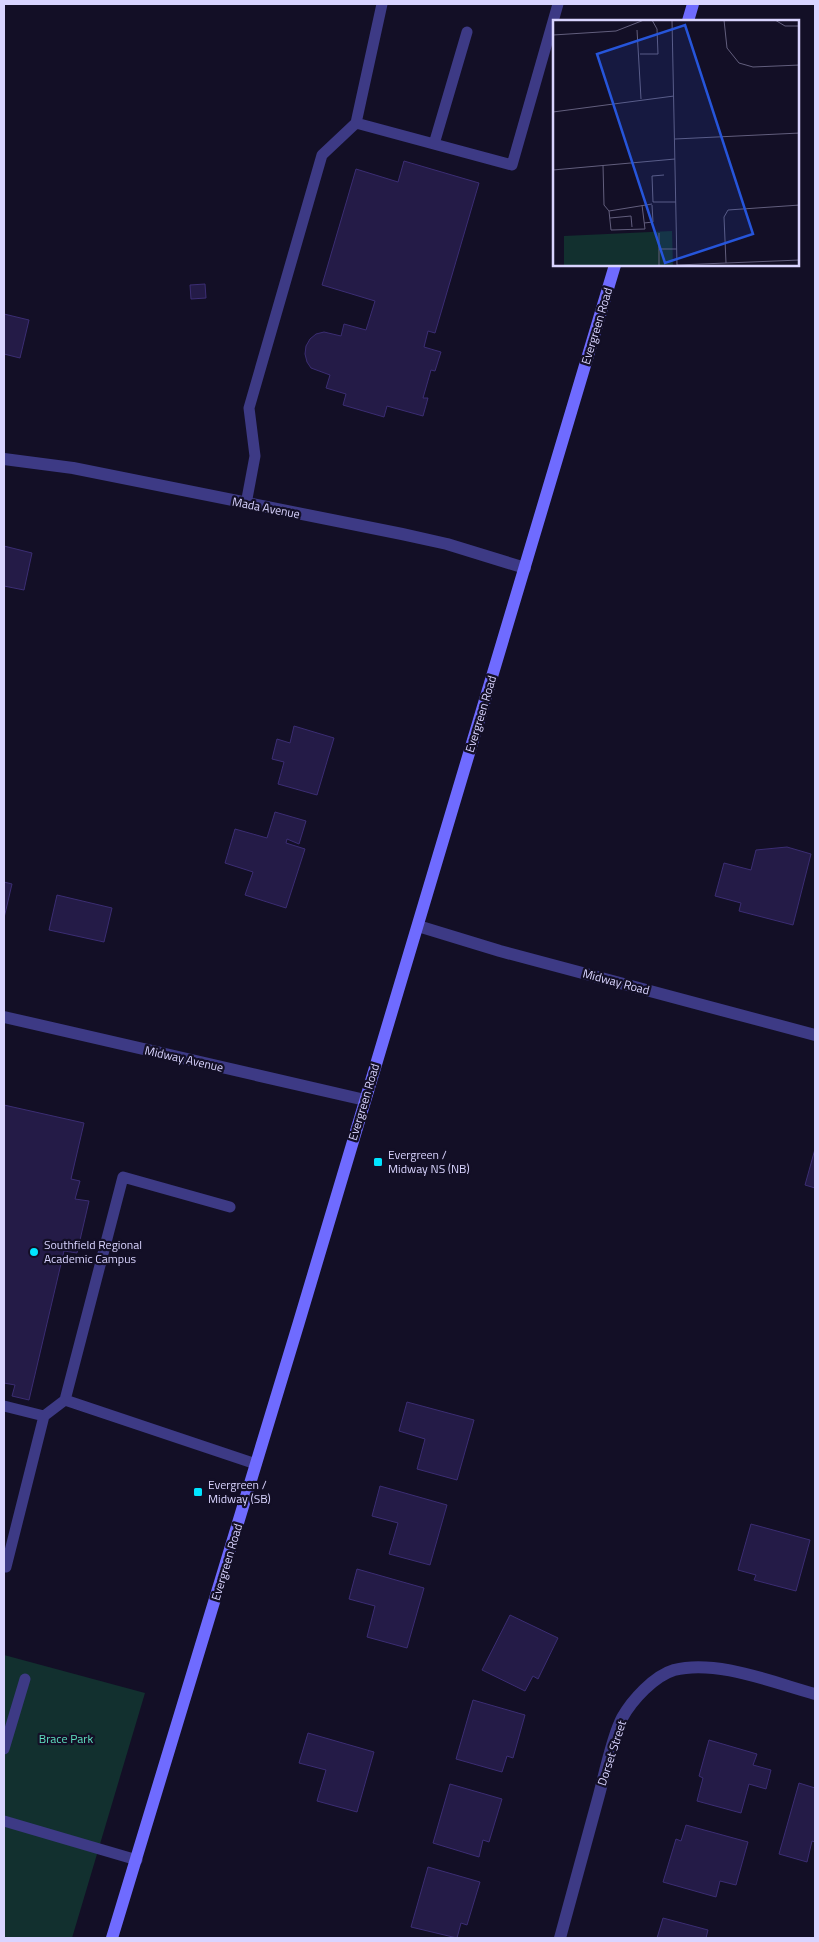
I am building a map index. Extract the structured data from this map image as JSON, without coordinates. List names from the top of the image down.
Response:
{
  "streets": {
    "main road": ["Evergreen Road"],
    "street": [
      "Mada Avenue",
      "Midway Road",
      "Midway Avenue",
      "Dorset Street"
    ]
  },
  "crossings": [
    ["Evergreen Road", "Mada Avenue"],
    ["Evergreen Road", "Midway Road"],
    ["Evergreen Road", "Midway Avenue"]
  ],
  "parks": ["Brace Park"],
  "places": {
    "transit": ["Evergreen / Midway NS (NB)", "Evergreen / Midway (SB)"],
    "other": ["Southfield Regional Academic Campus"]
  }
}
